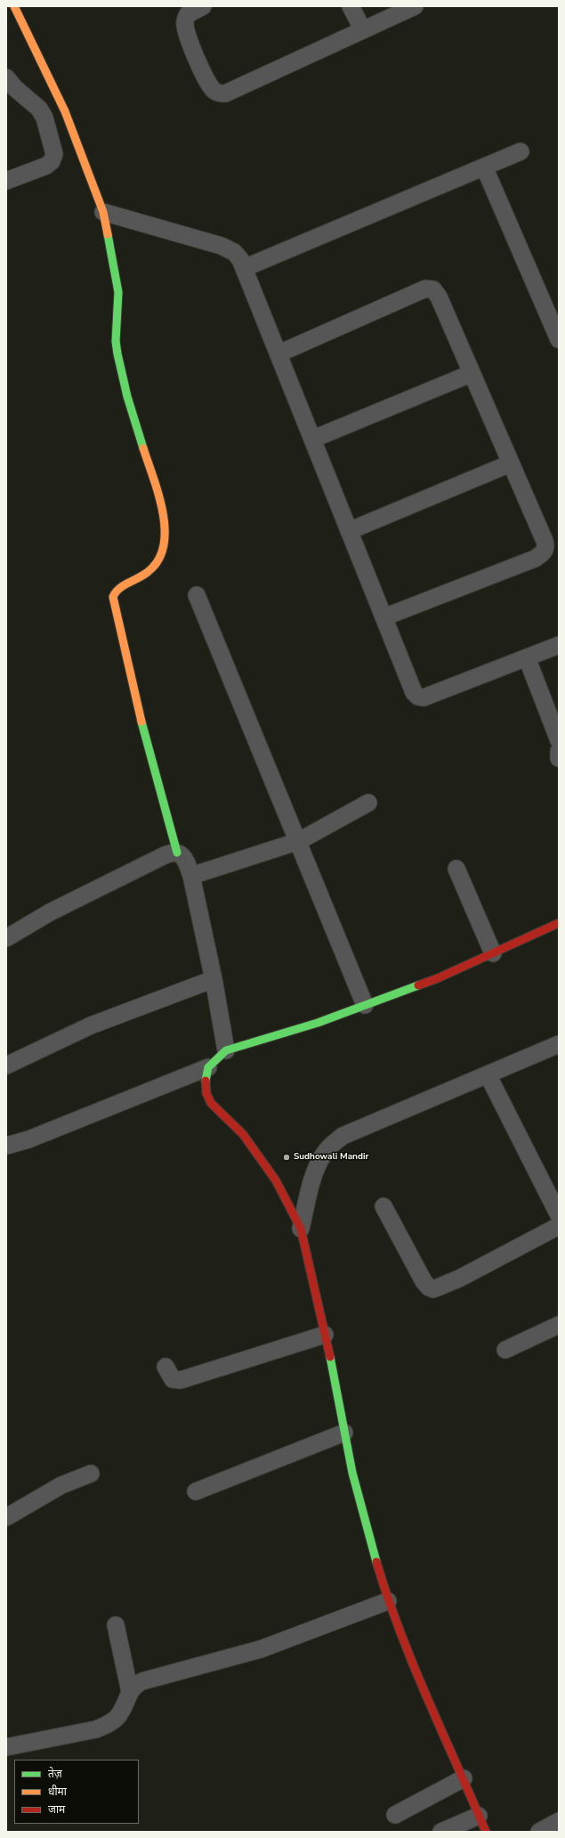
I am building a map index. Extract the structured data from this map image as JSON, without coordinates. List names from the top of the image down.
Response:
{
  "places": ["Sudhowali Mandir"],
  "legend": ["तेज़", "धीमा", "जाम"]
}
